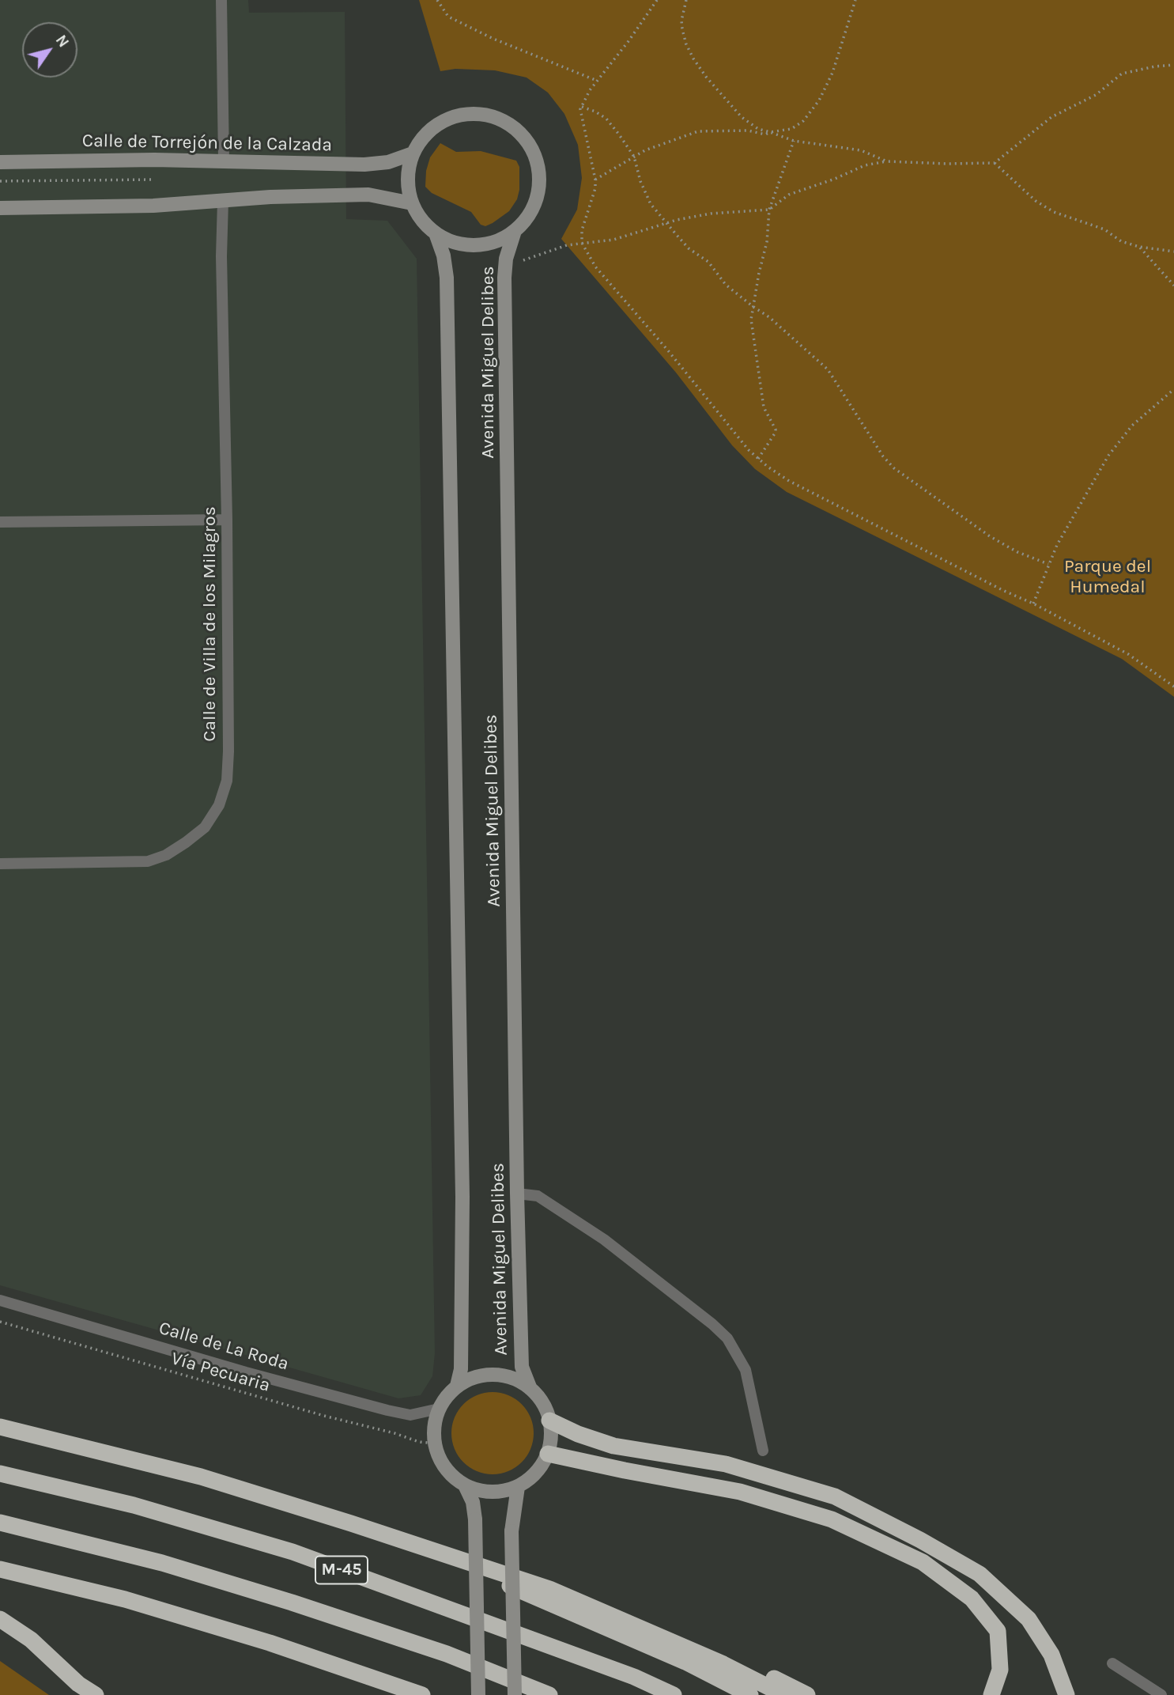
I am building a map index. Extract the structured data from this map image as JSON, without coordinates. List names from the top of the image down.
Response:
{
  "streets": {
    "highway": ["M-45"],
    "main road": ["Calle de Torrejón de la Calzada", "Avenida Miguel Delibes"],
    "street": ["Calle de Villa de los Milagros", "Calle de La Roda"],
    "path": ["Vía Pecuaria"]
  },
  "crossings": [
    ["Calle de Torrejón de la Calzada", "Avenida Miguel Delibes"],
    ["Avenida Miguel Delibes", "Calle de La Roda"],
    ["Avenida Miguel Delibes", "Vía Pecuaria"],
    ["Calle de La Roda", "Vía Pecuaria"]
  ],
  "parks": ["Parque del Humedal"],
  "north": "top right"
}
